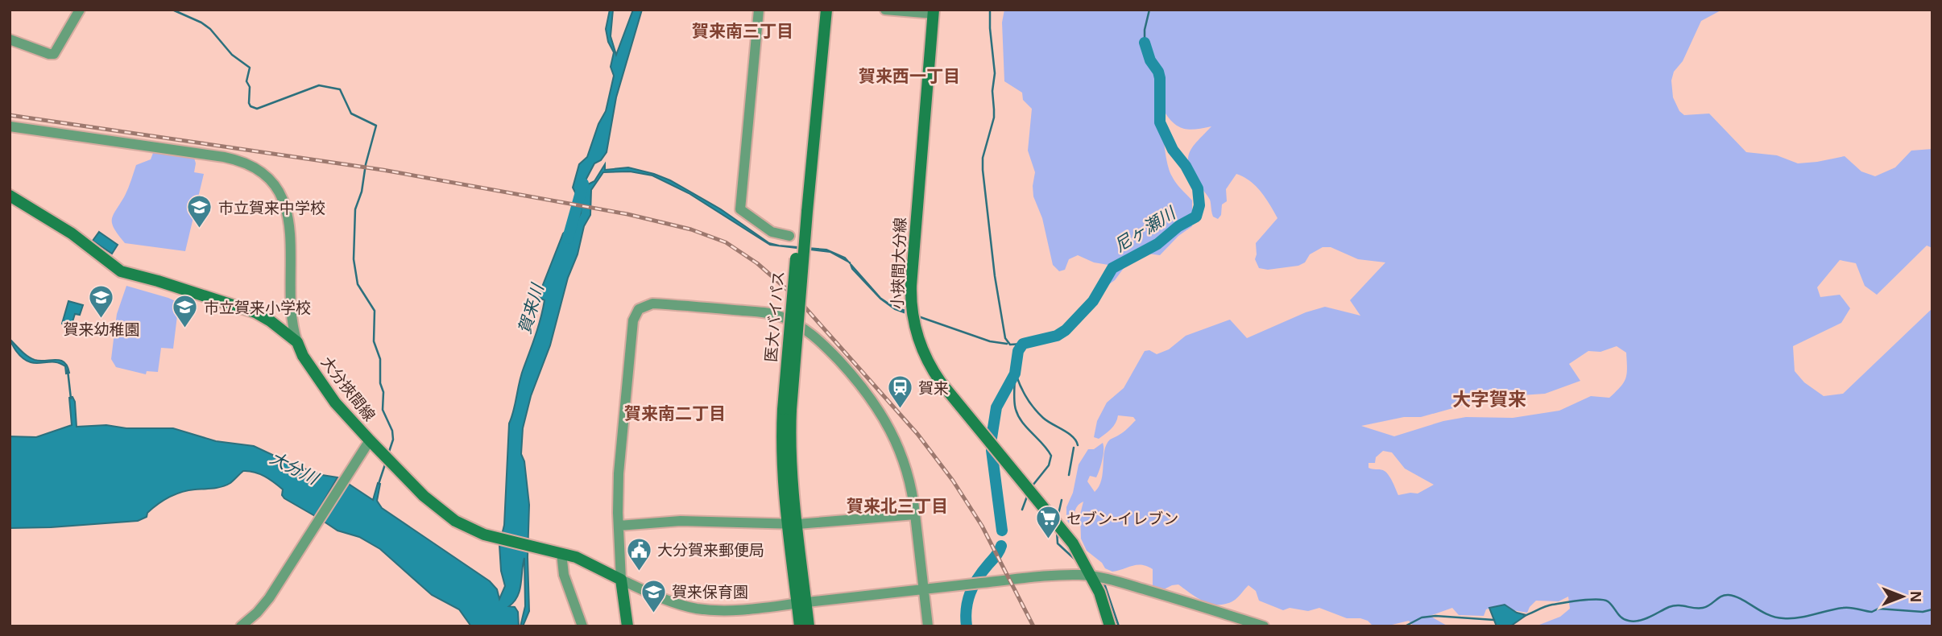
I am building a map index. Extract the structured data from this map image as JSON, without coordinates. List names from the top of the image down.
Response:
{
  "streets": {
    "main road": ["小挾間大分線", "医大バイパス", "大分挾間線"]
  },
  "districts": [
    "賀来南三丁目",
    "賀来西一丁目",
    "大字賀来",
    "賀来南二丁目",
    "賀来北三丁目"
  ],
  "water": ["尼ヶ瀬川", "賀来川", "大分川"],
  "places": {
    "school or university": [
      "市立賀来中学校",
      "賀来幼稚園",
      "市立賀来小学校",
      "賀来保育園"
    ],
    "station": ["賀来"],
    "supermarket": ["セブン-イレブン"],
    "public building": ["大分賀来郵便局"]
  },
  "north": "right"
}
